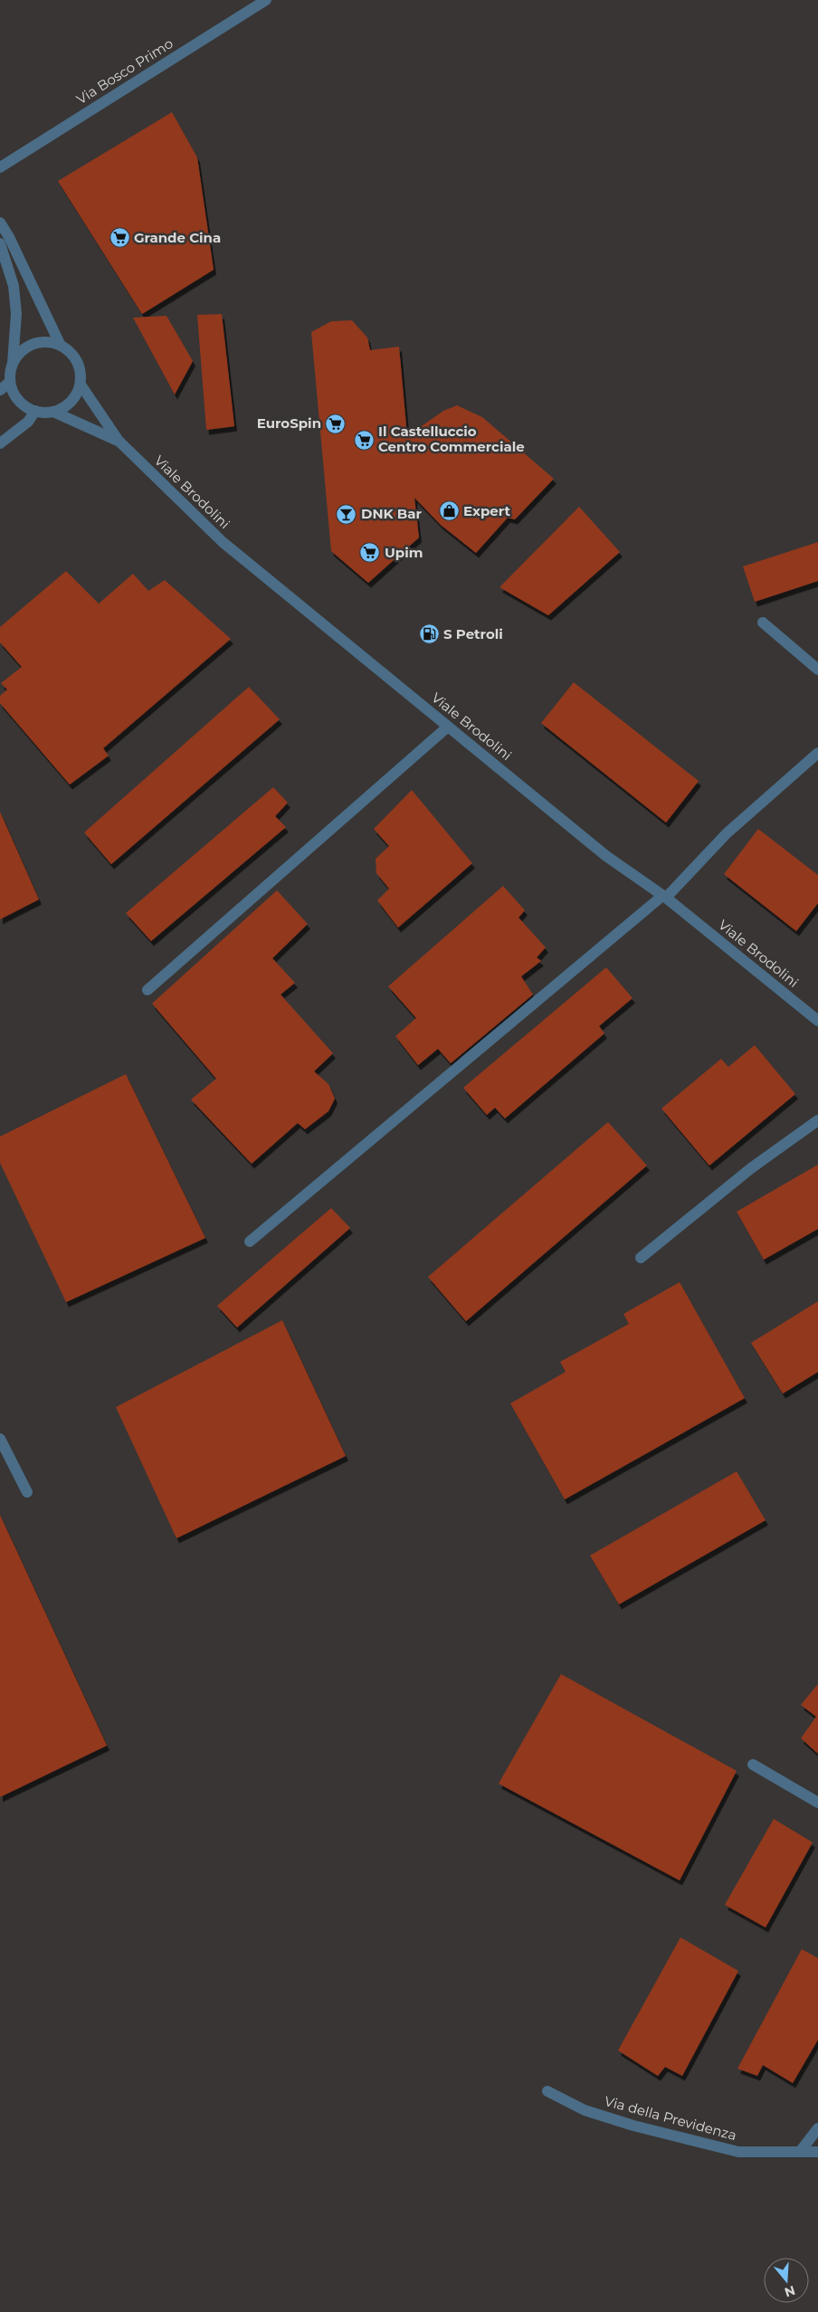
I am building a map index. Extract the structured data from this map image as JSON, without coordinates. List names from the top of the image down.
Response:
{
  "streets": {
    "street": ["Via Bosco Primo", "Viale Brodolini", "Via della Previdenza"]
  },
  "places": {
    "supermarket": [
      "Grande Cina",
      "EuroSpin",
      "Il Castelluccio Centro Commerciale",
      "Upim"
    ],
    "shop": ["Expert"],
    "bar": ["DNK Bar"],
    "fuel station": ["S Petroli"]
  },
  "north": "bottom"
}
